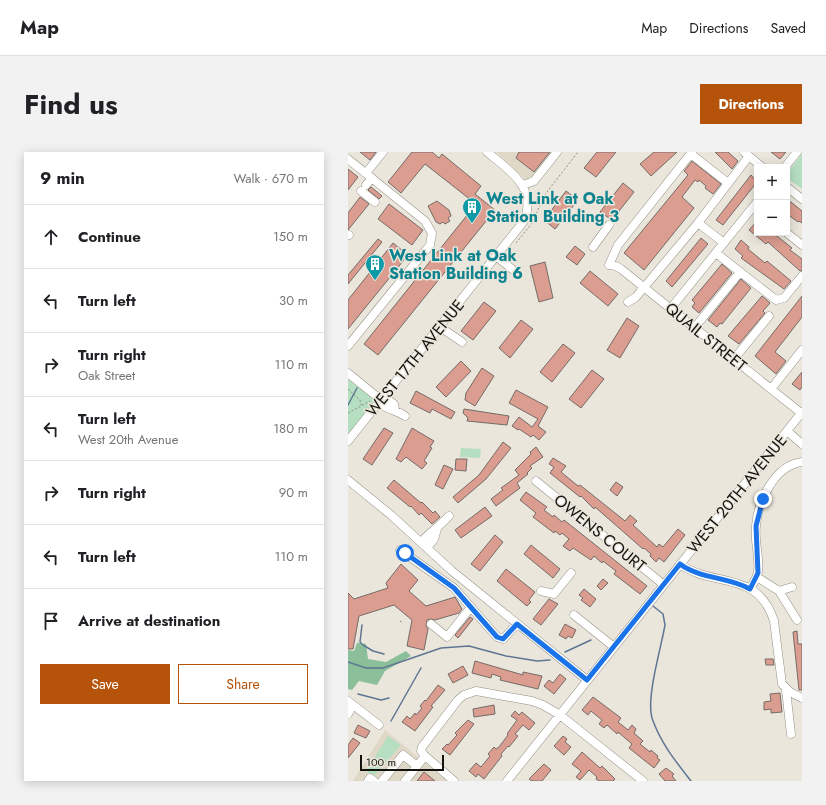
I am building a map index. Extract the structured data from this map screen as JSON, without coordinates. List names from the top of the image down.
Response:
{
  "streets": {
    "street": [
      "QUAIL STREET",
      "WEST 17TH AVENUE",
      "WEST 20TH AVENUE",
      "OWENS COURT"
    ]
  },
  "crossings": [
    ["QUAIL STREET", "WEST 20TH AVENUE"],
    ["WEST 20TH AVENUE", "OWENS COURT"]
  ],
  "places": {
    "building": ["West Link at Oak Station Building 3", "West Link at Oak Station Building 6"]
  },
  "scale_bar": "100 m",
  "page": {
    "header": "Map",
    "nav": ["Map", "Directions", "Saved"],
    "title": "Find us",
    "buttons": [
      "Directions",
      ["Save", "Share"]
    ],
    "heading": ["9 min", "Walk · 670 m"],
    "map_buttons": ["+", "−"],
    "list": [
      ["Continue", "150 m"],
      ["Turn left", "30 m"],
      ["Turn right", "Oak Street", "110 m"],
      ["Turn left", "West 20th Avenue", "180 m"],
      ["Turn right", "90 m"],
      ["Turn left", "110 m"],
      "Arrive at destination"
    ],
    "scale": "100 m"
  }
}
